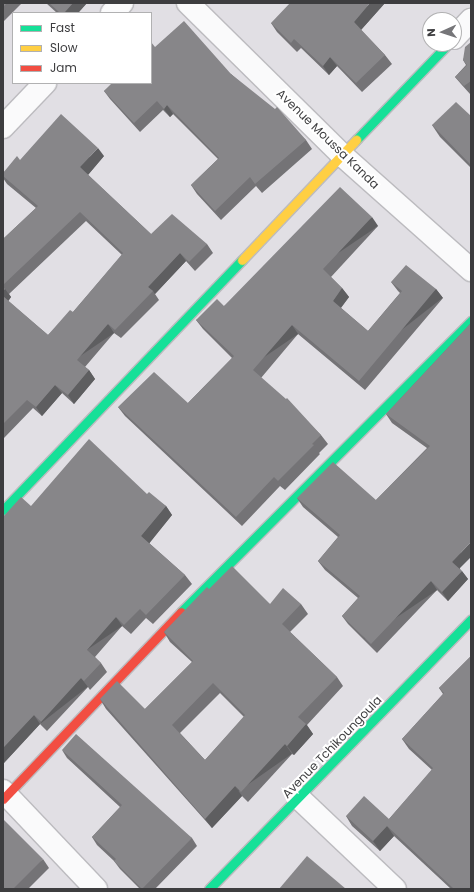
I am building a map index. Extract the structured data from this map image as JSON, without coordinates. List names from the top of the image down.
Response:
{
  "streets": {
    "street": ["Avenue Moussa Kanda", "Avenue Tchikoungoula"]
  },
  "legend": ["Fast", "Slow", "Jam"],
  "north": "left"
}
